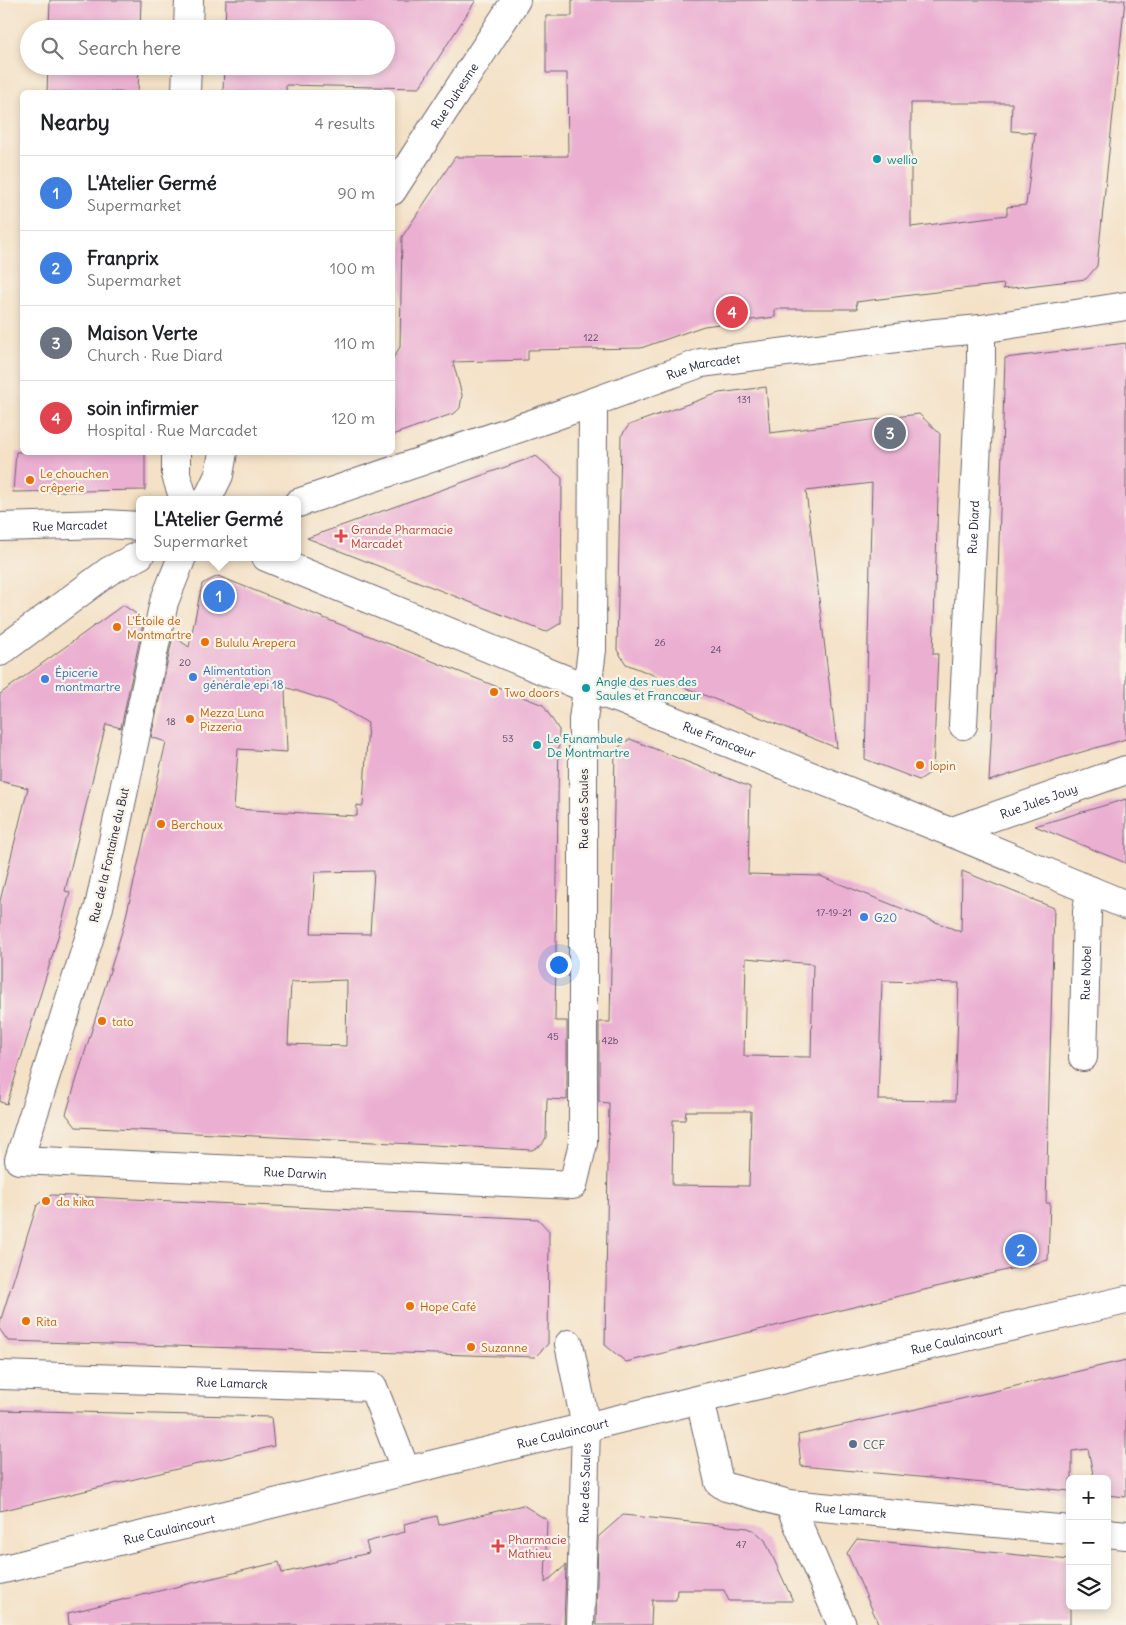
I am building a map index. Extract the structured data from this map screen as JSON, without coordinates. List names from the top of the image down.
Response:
{
  "streets": {
    "street": [
      "Rue Duhesme",
      "Rue Marcadet",
      "Rue Diard",
      "Rue Francœur",
      "Rue Jules Jouy",
      "Rue des Saules",
      "Rue de la Fontaine du But",
      "Rue Nobel",
      "Rue Darwin",
      "Rue Caulaincourt",
      "Rue Lamarck"
    ]
  },
  "crossings": [
    ["Rue Marcadet", "Rue Diard"],
    ["Rue Marcadet", "Rue des Saules"],
    ["Rue Francœur", "Rue Jules Jouy"],
    ["Rue Francœur", "Rue des Saules"],
    ["Rue Francœur", "Rue Nobel"],
    ["Rue des Saules", "Rue Darwin"],
    ["Rue des Saules", "Rue Caulaincourt"],
    ["Rue de la Fontaine du But", "Rue Darwin"],
    ["Rue Caulaincourt", "Rue Lamarck"]
  ],
  "places": {
    "other": [
      "wellio",
      "Le chouchen crêperie",
      "L'Étoile de Montmartre",
      "Bululu Arepera",
      "Alimentation générale epi 18",
      "Épicerie montmartre",
      "Angle des rues des Saules et Francœur",
      "Two doors",
      "Mezza Luna Pizzeria",
      "Le Funambule De Montmartre",
      "lopin",
      "Berchoux",
      "G20",
      "tato",
      "da kika",
      "Hope Café",
      "Rita",
      "Suzanne",
      "CCF"
    ],
    "health": ["Grande Pharmacie Marcadet", "Pharmacie Mathieu"]
  },
  "house_numbers": [
    "122",
    "131",
    "26",
    "24",
    "20",
    "18",
    "53",
    "17-19-21",
    "45",
    "42b",
    "47"
  ],
  "page": {
    "search": "Search here",
    "heading": ["Nearby", "4 results"],
    "list": [
      {
        "mark": "1",
        "name": "L'Atelier Germé",
        "note": "Supermarket",
        "value": "90 m"
      },
      {
        "mark": "2",
        "name": "Franprix",
        "note": "Supermarket",
        "value": "100 m"
      },
      {
        "mark": "3",
        "name": "Maison Verte",
        "note": "Church · Rue Diard",
        "value": "110 m"
      },
      {
        "mark": "4",
        "name": "soin infirmier",
        "note": "Hospital · Rue Marcadet",
        "value": "120 m"
      }
    ],
    "pins": [
      "4",
      "3",
      "1",
      "2"
    ],
    "popup": ["L'Atelier Germé", "Supermarket"],
    "map_buttons": ["+", "−"]
  }
}
